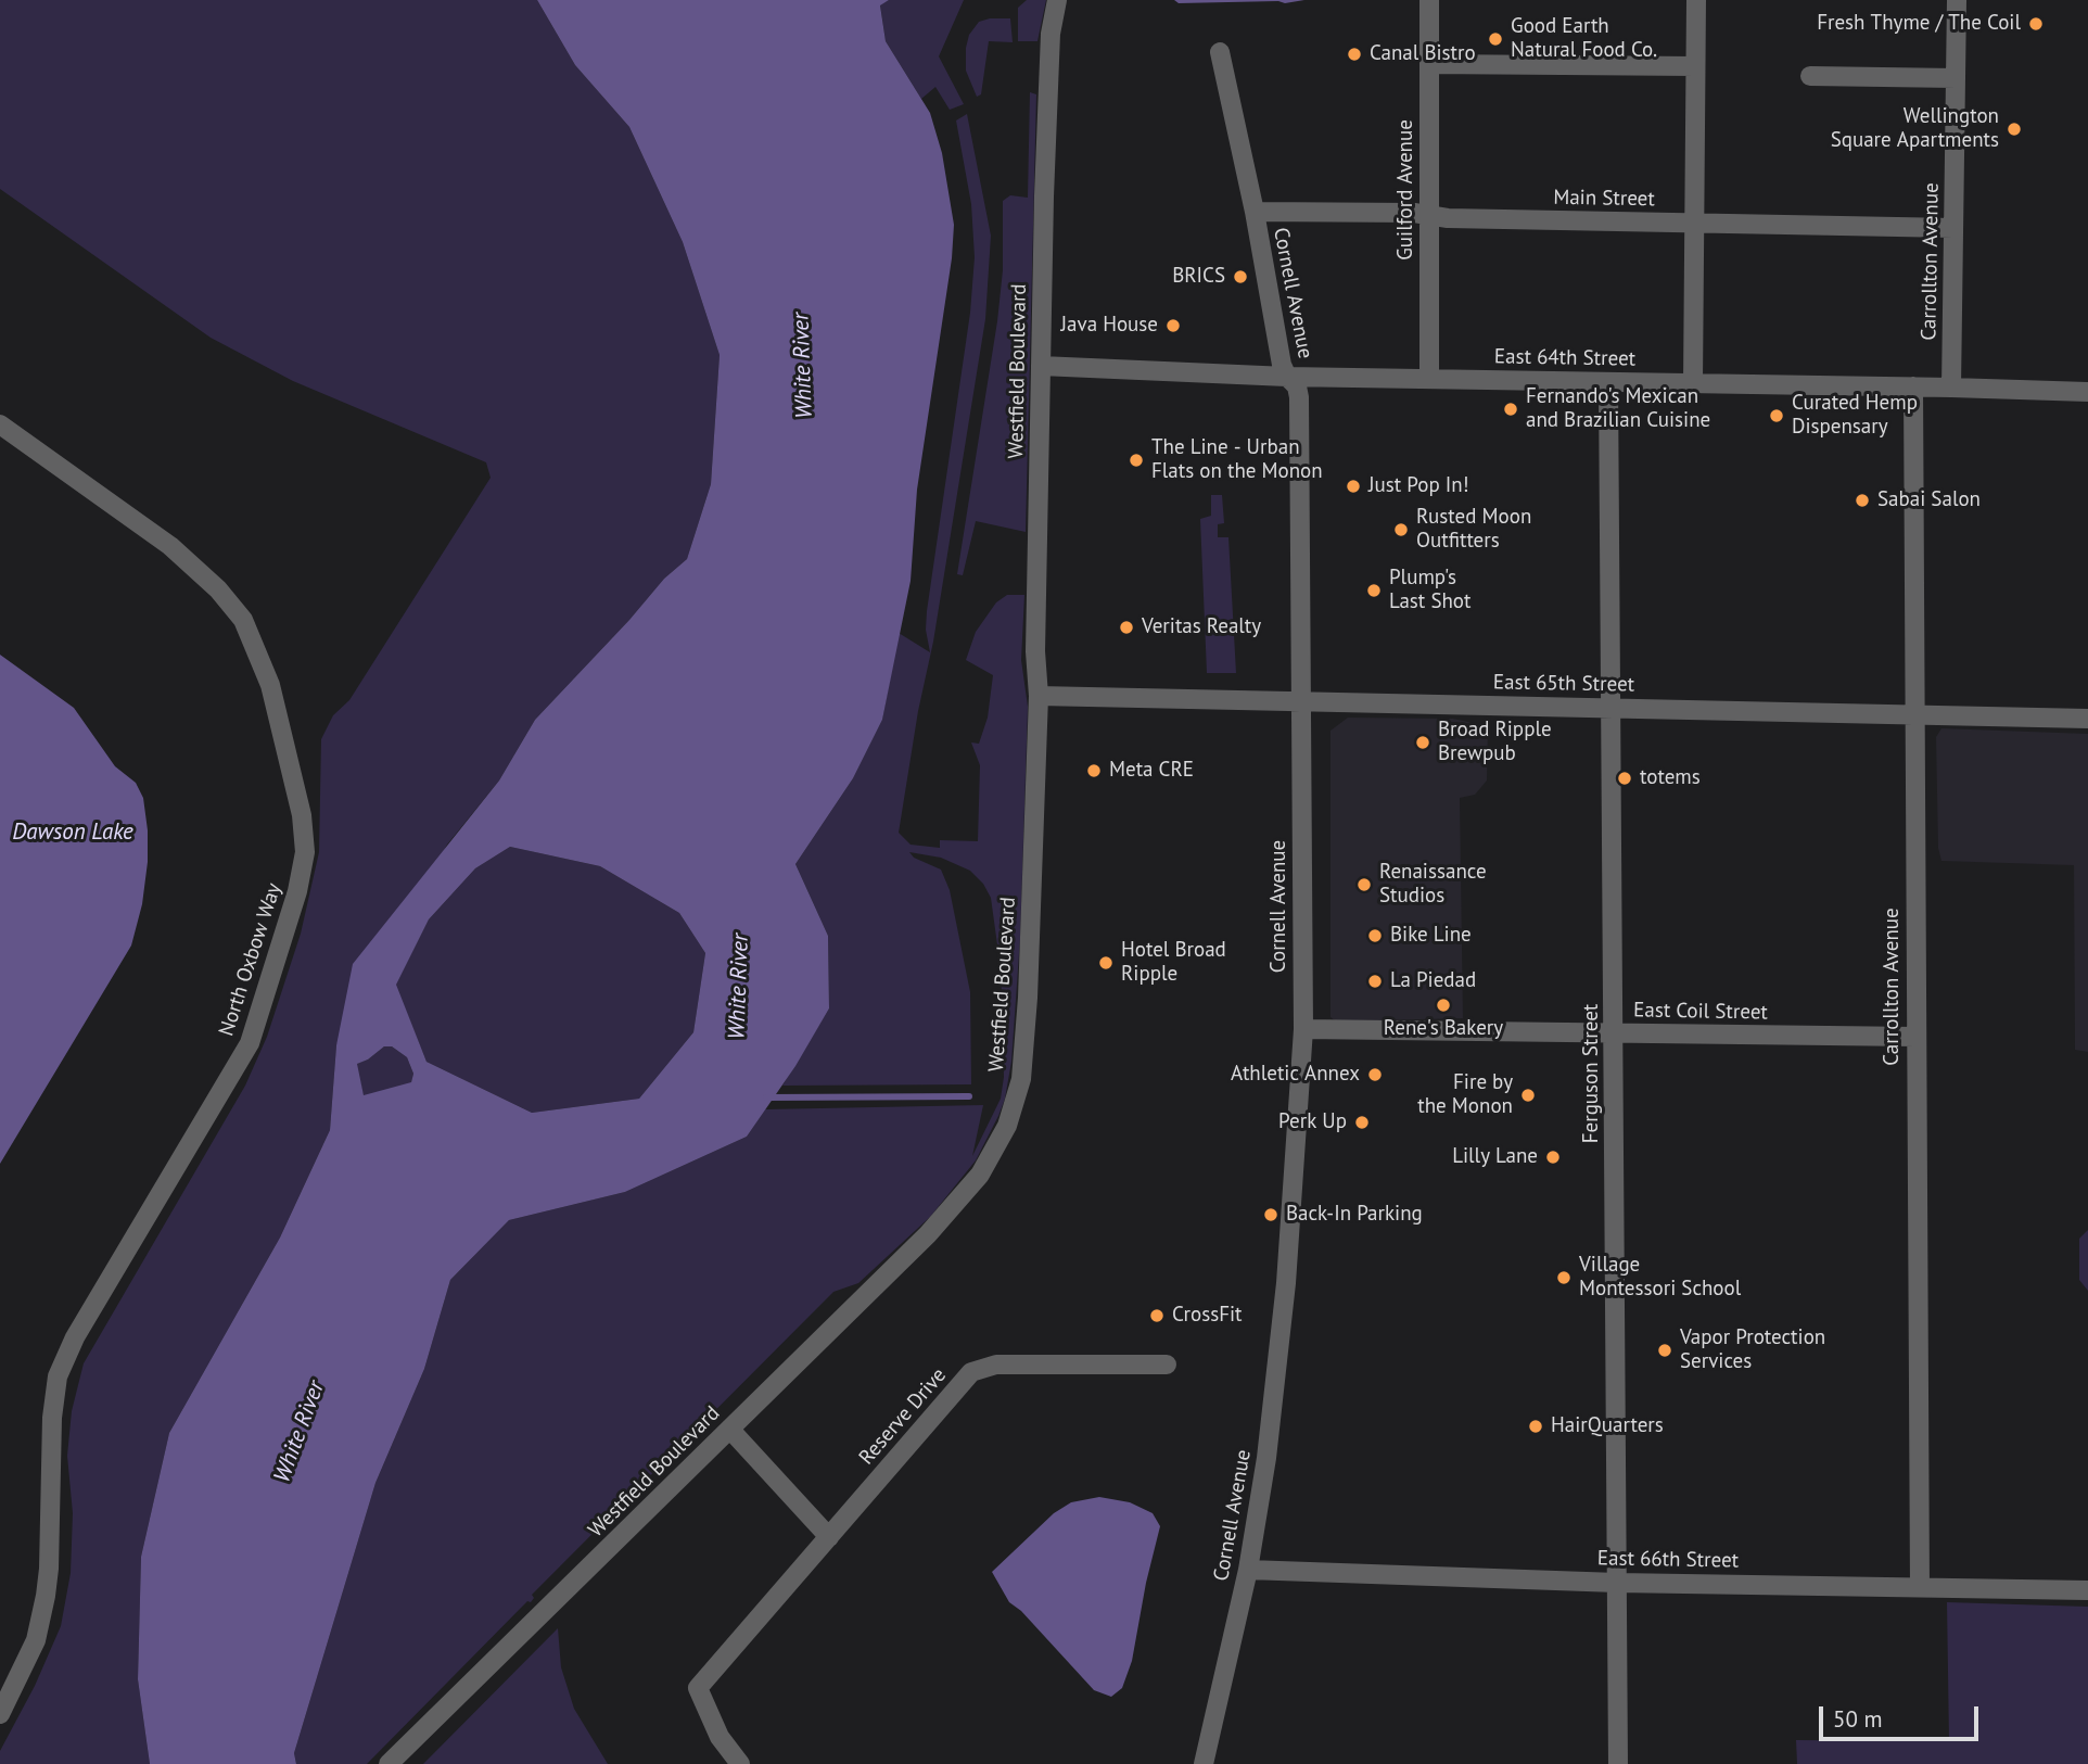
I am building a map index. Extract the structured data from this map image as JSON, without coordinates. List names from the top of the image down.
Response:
{
  "streets": {
    "street": [
      "Guilford Avenue",
      "Main Street",
      "Carrollton Avenue",
      "Cornell Avenue",
      "East 64th Street",
      "Westfield Boulevard",
      "East 65th Street",
      "North Oxbow Way",
      "East Coil Street",
      "Ferguson Street",
      "Reserve Drive",
      "East 66th Street"
    ]
  },
  "crossings": [
    ["Guilford Avenue", "Main Street"],
    ["Guilford Avenue", "East 64th Street"],
    ["Main Street", "Carrollton Avenue"],
    ["Main Street", "Cornell Avenue"],
    ["Carrollton Avenue", "East 64th Street"],
    ["Carrollton Avenue", "East 65th Street"],
    ["Carrollton Avenue", "East Coil Street"],
    ["Carrollton Avenue", "East 66th Street"],
    ["Cornell Avenue", "East 64th Street"],
    ["Cornell Avenue", "East 65th Street"],
    ["Cornell Avenue", "East Coil Street"],
    ["Cornell Avenue", "East 66th Street"],
    ["East 64th Street", "Westfield Boulevard"],
    ["East 64th Street", "Ferguson Street"],
    ["Westfield Boulevard", "East 65th Street"],
    ["East 65th Street", "Ferguson Street"],
    ["East Coil Street", "Ferguson Street"],
    ["Ferguson Street", "East 66th Street"]
  ],
  "water": ["White River", "Dawson Lake"],
  "places": [
    "Fresh Thyme / The Coil",
    "Good Earth Natural Food Co.",
    "Canal Bistro",
    "Wellington Square Apartments",
    "BRICS",
    "Java House",
    "Fernando's Mexican and Brazilian Cuisine",
    "Curated Hemp Dispensary",
    "The Line - Urban Flats on the Monon",
    "Just Pop In!",
    "Sabai Salon",
    "Rusted Moon Outfitters",
    "Plump's Last Shot",
    "Veritas Realty",
    "Broad Ripple Brewpub",
    "Meta CRE",
    "totems",
    "Renaissance Studios",
    "Bike Line",
    "Hotel Broad Ripple",
    "La Piedad",
    "Rene's Bakery",
    "Athletic Annex",
    "Fire by the Monon",
    "Perk Up",
    "Lilly Lane",
    "Back-In Parking",
    "Village Montessori School",
    "CrossFit",
    "Vapor Protection Services",
    "HairQuarters"
  ],
  "scale_bar": "50 m"
}
